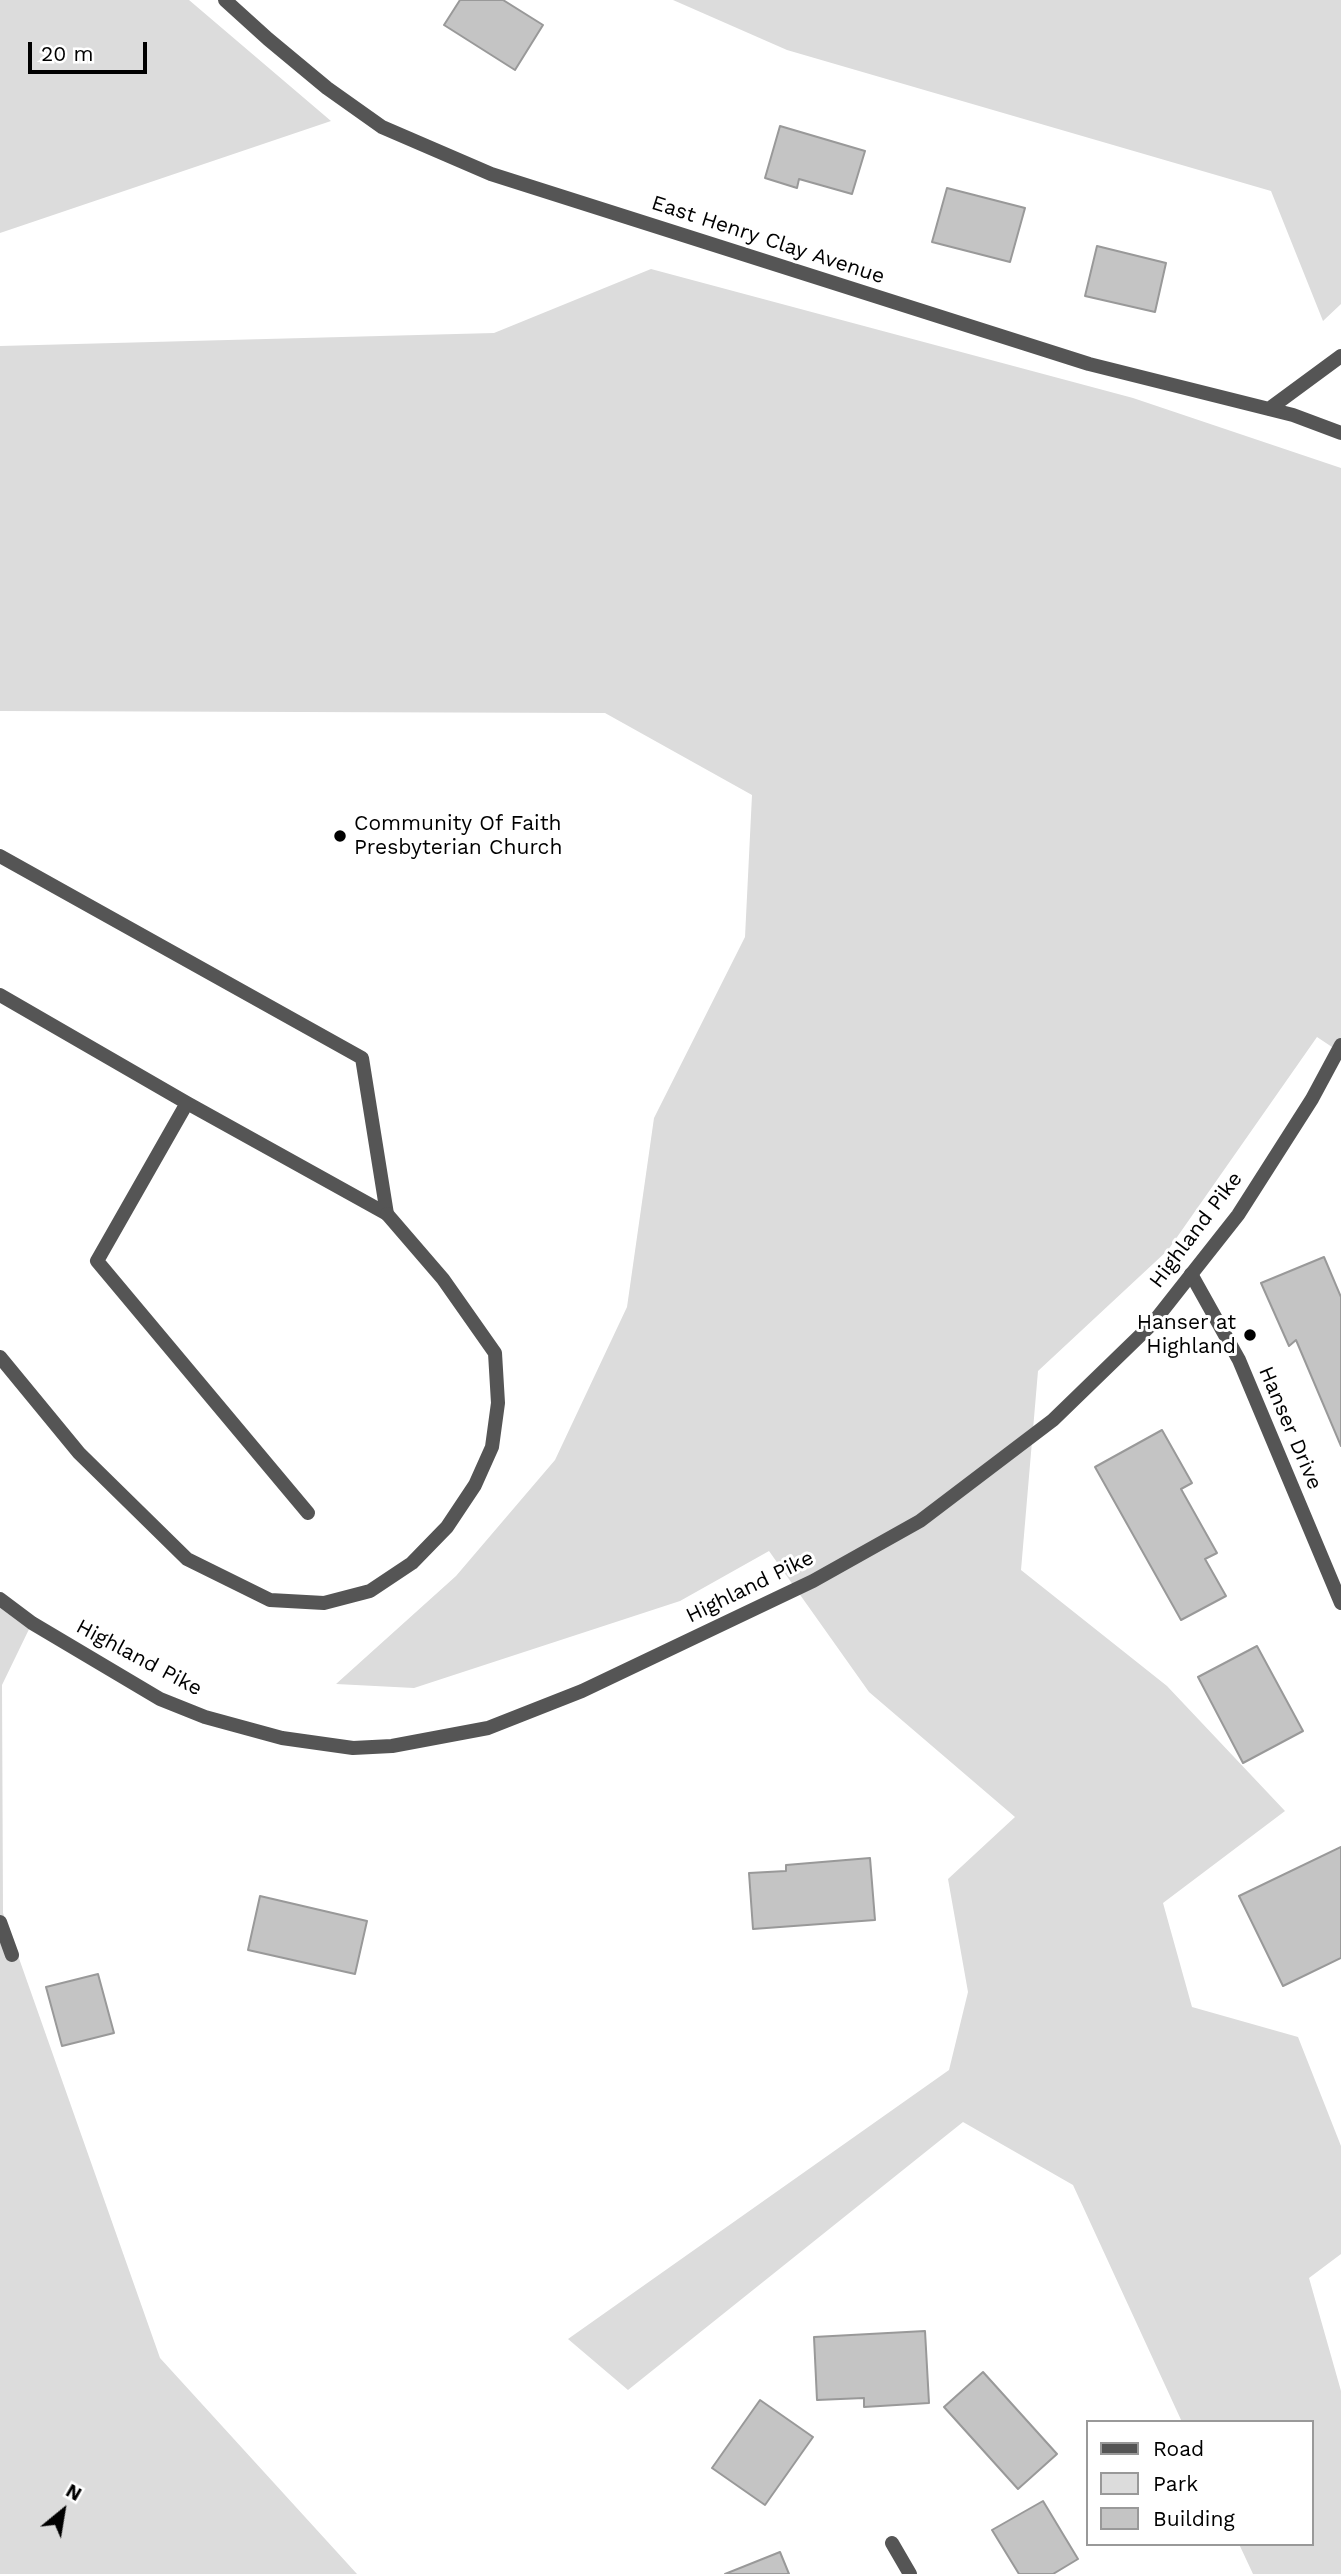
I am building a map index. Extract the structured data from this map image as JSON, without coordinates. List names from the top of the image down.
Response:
{
  "streets": {
    "street": ["East Henry Clay Avenue", "Highland Pike", "Hanser Drive"]
  },
  "crossings": [
    ["Highland Pike", "Hanser Drive"]
  ],
  "places": ["Community Of Faith Presbyterian Church", "Hanser at Highland"],
  "legend": ["Road", "Park", "Building"],
  "scale_bar": "20 m",
  "north": "top right"
}
